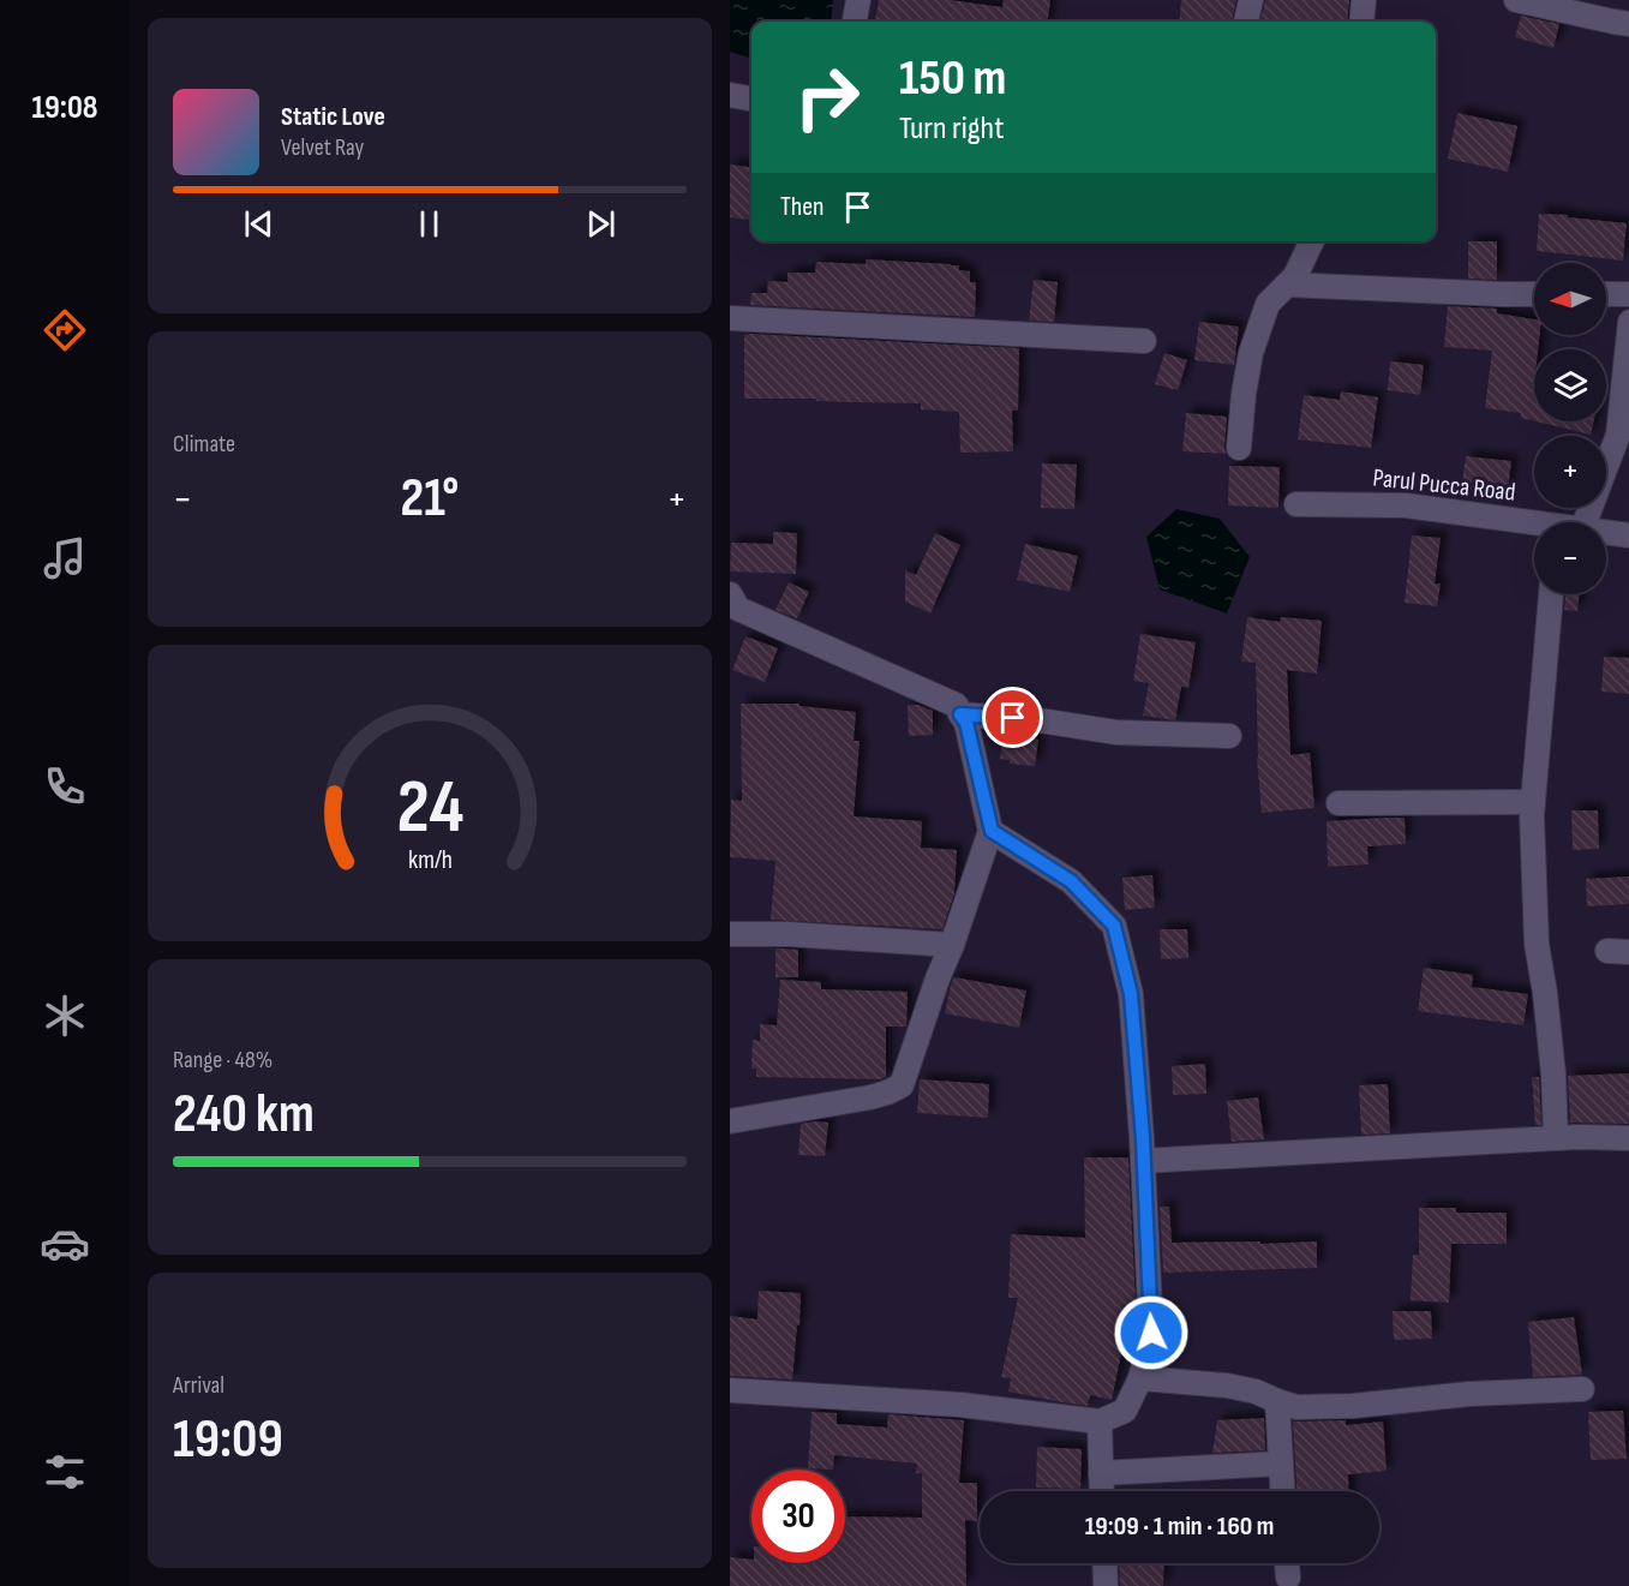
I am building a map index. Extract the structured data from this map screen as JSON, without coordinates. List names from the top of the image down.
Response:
{
  "streets": {
    "street": ["Parul Pucca Road"]
  },
  "north": "left",
  "page": {
    "tabs": "19:08",
    "turn": ["150 m", "Turn right"],
    "song": ["Static Love", "Velvet Ray"],
    "then": "Then",
    "map_buttons": ["+", "−"],
    "tile": [
      "Climate",
      ["Range · 48%", "240 km"],
      ["Arrival", "19:09"]
    ],
    "heat": ["−", "21°", "+"],
    "limit": "30",
    "trip": "19:09 · 1 min · 160 m",
    "gauge": ["24", "km/h"]
  }
}
